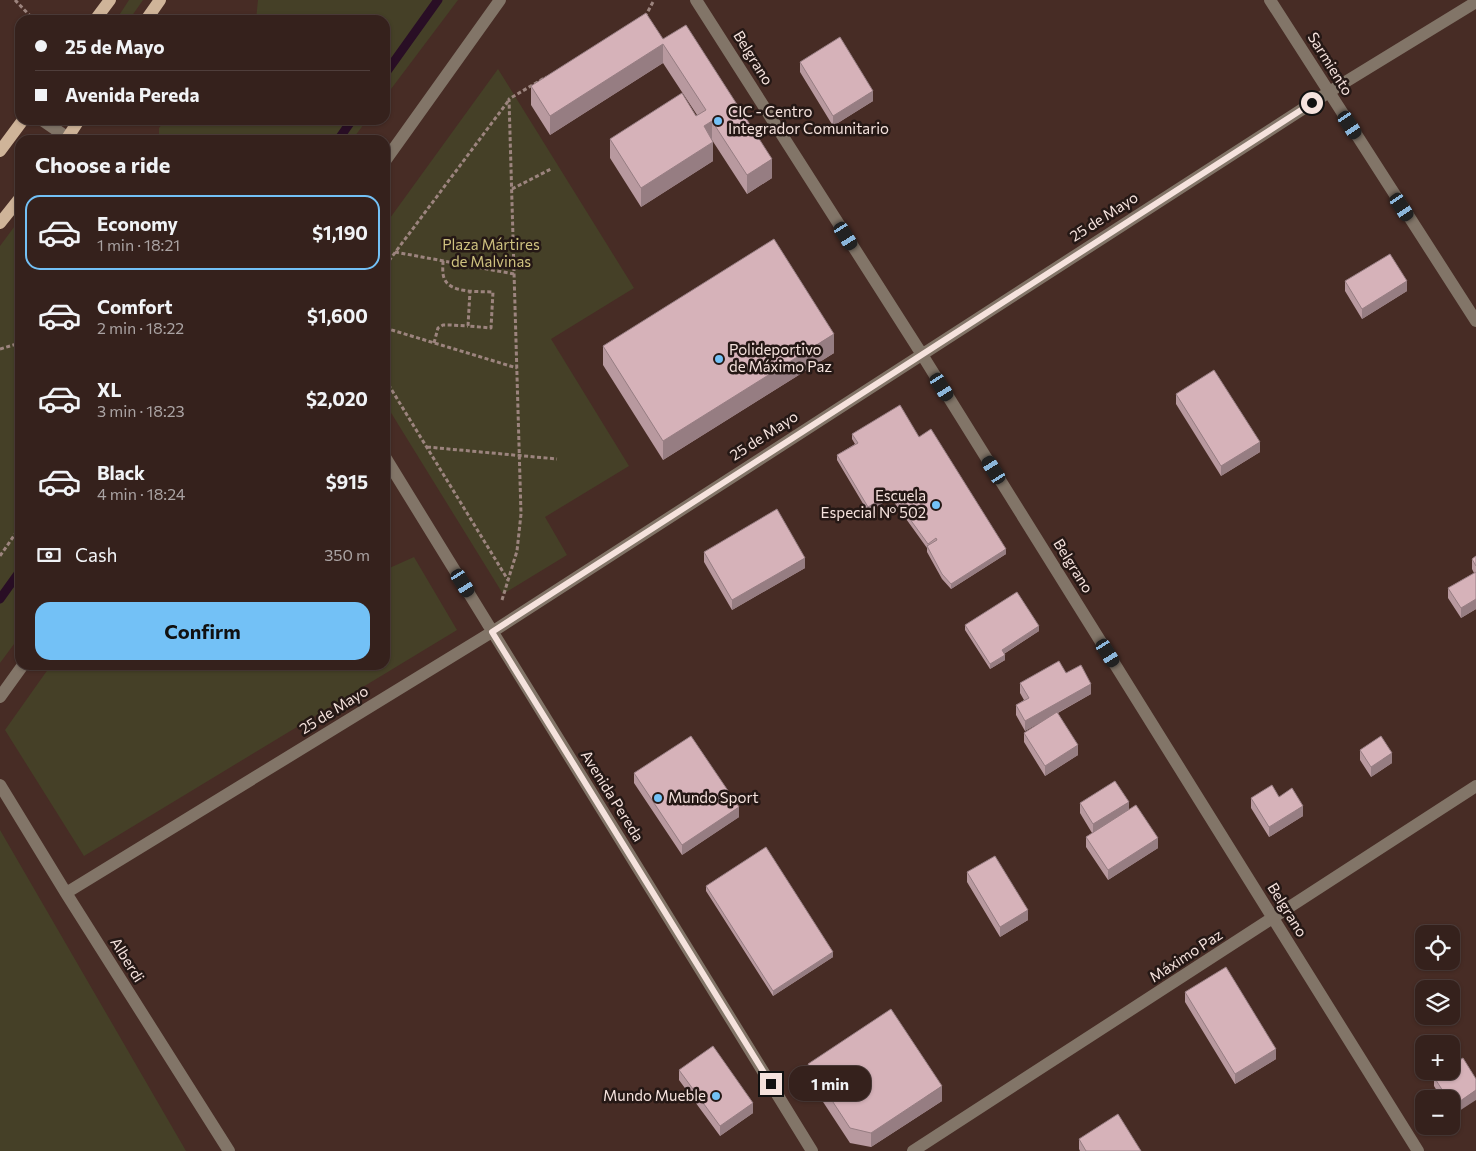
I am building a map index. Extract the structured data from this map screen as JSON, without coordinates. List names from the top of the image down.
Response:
{
  "streets": {
    "street": [
      "Belgrano",
      "Sarmiento",
      "25 de Mayo",
      "Avenida Pereda",
      "Máximo Paz",
      "Alberdi"
    ]
  },
  "crossings": [
    ["Belgrano", "25 de Mayo"],
    ["Belgrano", "Máximo Paz"],
    ["Sarmiento", "25 de Mayo"],
    ["25 de Mayo", "Avenida Pereda"],
    ["25 de Mayo", "Alberdi"]
  ],
  "parks": ["Plaza Mártires de Malvinas"],
  "places": [
    "CIC - Centro Integrador Comunitario",
    "Polideportivo de Máximo Paz",
    "Escuela Especial Nº 502",
    "Mundo Sport",
    "Mundo Mueble"
  ],
  "page": {
    "banner": ["25 de Mayo", "Avenida Pereda"],
    "heading": "Choose a ride",
    "list": [
      {
        "name": "Economy",
        "note": "1 min · 18:21",
        "value": "$1,190"
      },
      {
        "name": "Comfort",
        "note": "2 min · 18:22",
        "value": "$1,600"
      },
      {
        "name": "XL",
        "note": "3 min · 18:23",
        "value": "$2,020"
      },
      {
        "name": "Black",
        "note": "4 min · 18:24",
        "value": "$915"
      }
    ],
    "pay": ["Cash", "350 m"],
    "buttons": "Confirm",
    "map_buttons": ["+", "−"],
    "bubble": "1 min"
  }
}
